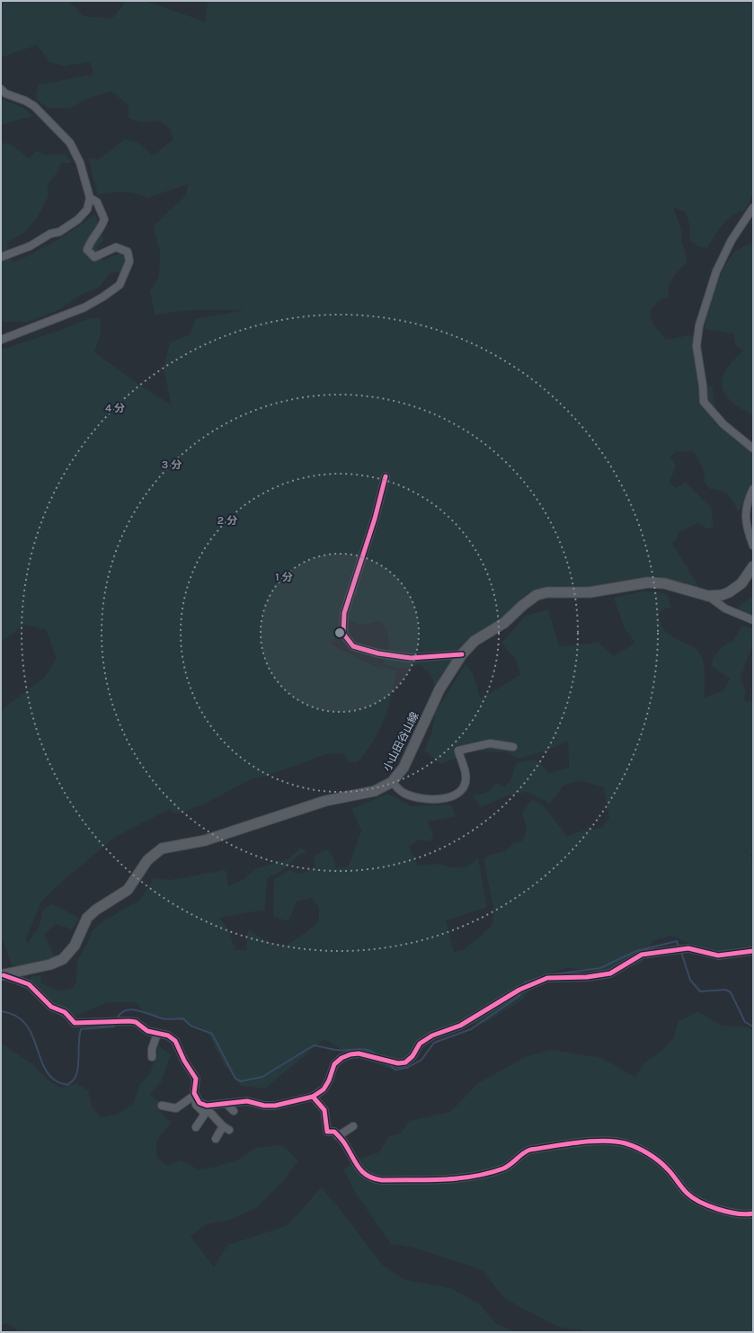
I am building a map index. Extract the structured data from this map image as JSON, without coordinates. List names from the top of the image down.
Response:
{
  "streets": {
    "main road": ["小山田谷山線"]
  },
  "rings": [
    "4 分",
    "3 分",
    "2 分",
    "1 分"
  ]
}
